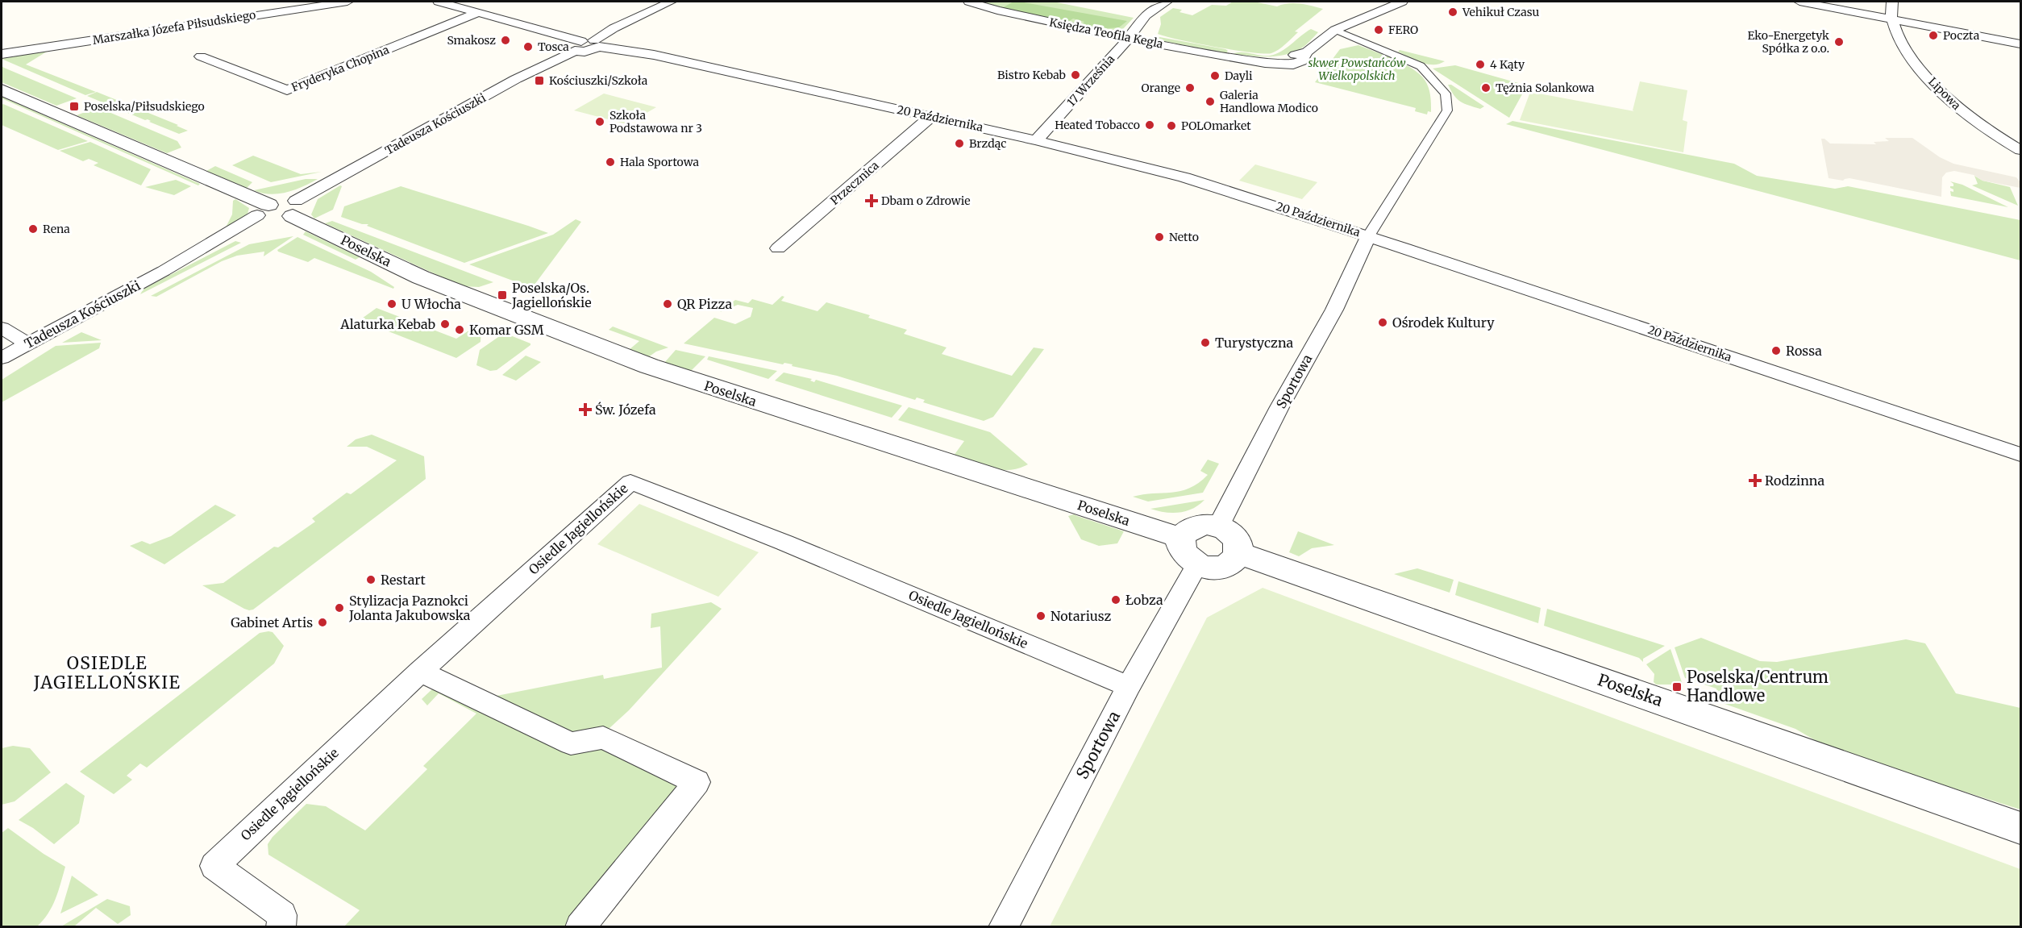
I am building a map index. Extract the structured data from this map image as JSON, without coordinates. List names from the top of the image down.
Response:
{
  "streets": {
    "street": [
      "Marszałka Józefa Piłsudskiego",
      "Księdza Teofila Kegla",
      "Fryderyka Chopina",
      "17 Września",
      "Lipowa",
      "20 Października",
      "Tadeusza Kościuszki",
      "Przecznica",
      "Poselska",
      "Sportowa",
      "Osiedle Jagiellońskie"
    ]
  },
  "crossings": [
    ["Księdza Teofila Kegla", "17 Września"],
    ["17 Września", "20 Października"],
    ["20 Października", "Przecznica"],
    ["20 Października", "Sportowa"],
    ["Tadeusza Kościuszki", "Poselska"],
    ["Poselska", "Sportowa"],
    ["Sportowa", "Osiedle Jagiellońskie"]
  ],
  "districts": ["OSIEDLE JAGIELLOŃSKIE"],
  "parks": ["skwer Powstańców Wielkopolskich"],
  "places": {
    "other": [
      "Vehikuł Czasu",
      "FERO",
      "Poczta",
      "Smakosz",
      "Eko-Energetyk Spółka z o.o.",
      "Tosca",
      "4 Kąty",
      "Bistro Kebab",
      "Dayli",
      "Orange",
      "Tężnia Solankowa",
      "Galeria Handlowa Modico",
      "Szkoła Podstawowa nr 3",
      "Heated Tobacco",
      "POLOmarket",
      "Brzdąc",
      "Hala Sportowa",
      "Rena",
      "Netto",
      "U Włocha",
      "QR Pizza",
      "Ośrodek Kultury",
      "Alaturka Kebab",
      "Komar GSM",
      "Turystyczna",
      "Rossa",
      "Restart",
      "Łobza",
      "Stylizacja Paznokci Jolanta Jakubowska",
      "Notariusz",
      "Gabinet Artis"
    ],
    "transit": [
      "Kościuszki/Szkoła",
      "Poselska/Piłsudskiego",
      "Poselska/Os. Jagiellońskie",
      "Poselska/Centrum Handlowe"
    ],
    "health": ["Dbam o Zdrowie", "Św. Józefa", "Rodzinna"]
  }
}
